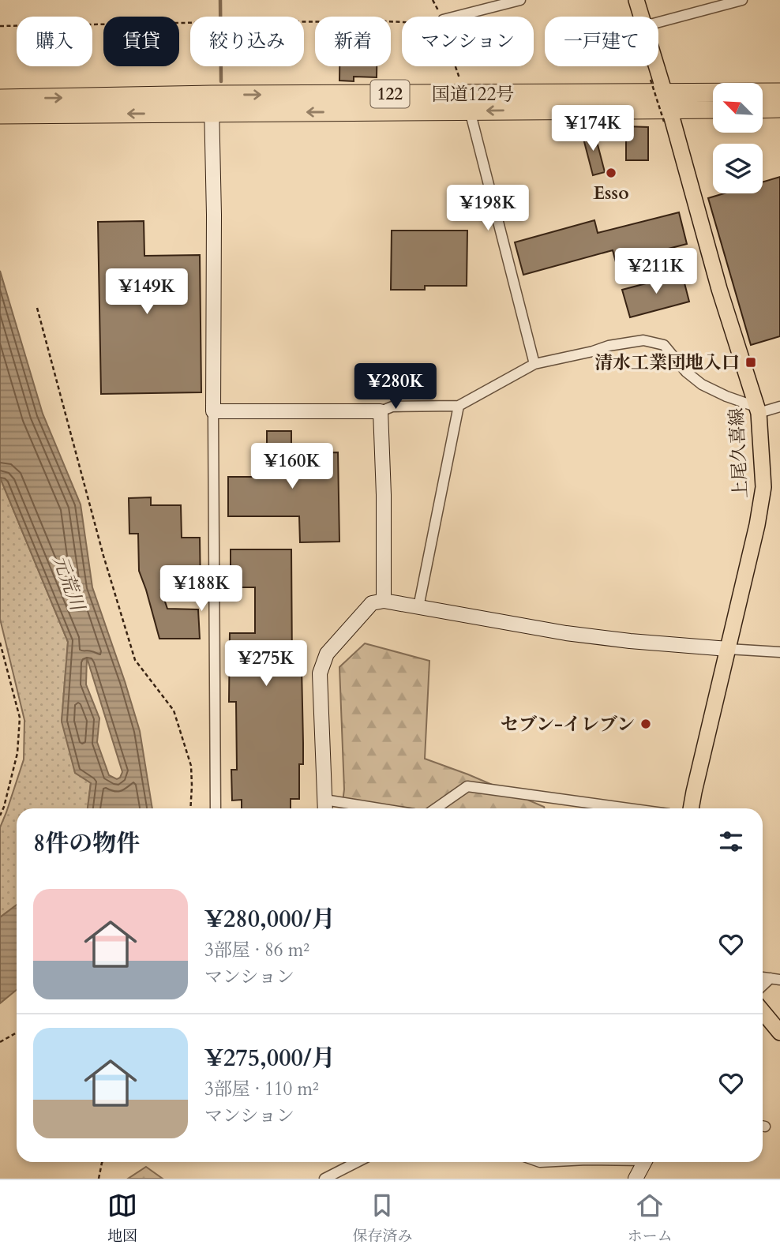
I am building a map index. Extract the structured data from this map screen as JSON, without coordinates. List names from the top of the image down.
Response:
{
  "streets": {
    "highway": ["122", "国道122号"],
    "main road": ["上尾久喜線"]
  },
  "crossings": [
    ["国道122号", "上尾久喜線"]
  ],
  "water": ["元荒川"],
  "places": {
    "other": ["Esso", "セブン-イレブン"],
    "transit": ["清水工業団地入口"]
  },
  "north": "top left",
  "page": {
    "chip": [
      "購入",
      "賃貸",
      "絞り込み",
      "新着",
      "マンション",
      "一戸建て"
    ],
    "price": [
      "¥174K",
      "¥198K",
      "¥211K",
      "¥149K",
      "¥280K",
      "¥160K",
      "¥188K",
      "¥275K"
    ],
    "heading": "8件の物件",
    "list": [
      {
        "name": "¥280,000/月",
        "note": "3部屋 · 86 m² · マンション"
      },
      {
        "name": "¥275,000/月",
        "note": "3部屋 · 110 m² · マンション"
      }
    ],
    "tabs": ["地図", "保存済み", "ホーム"]
  }
}
